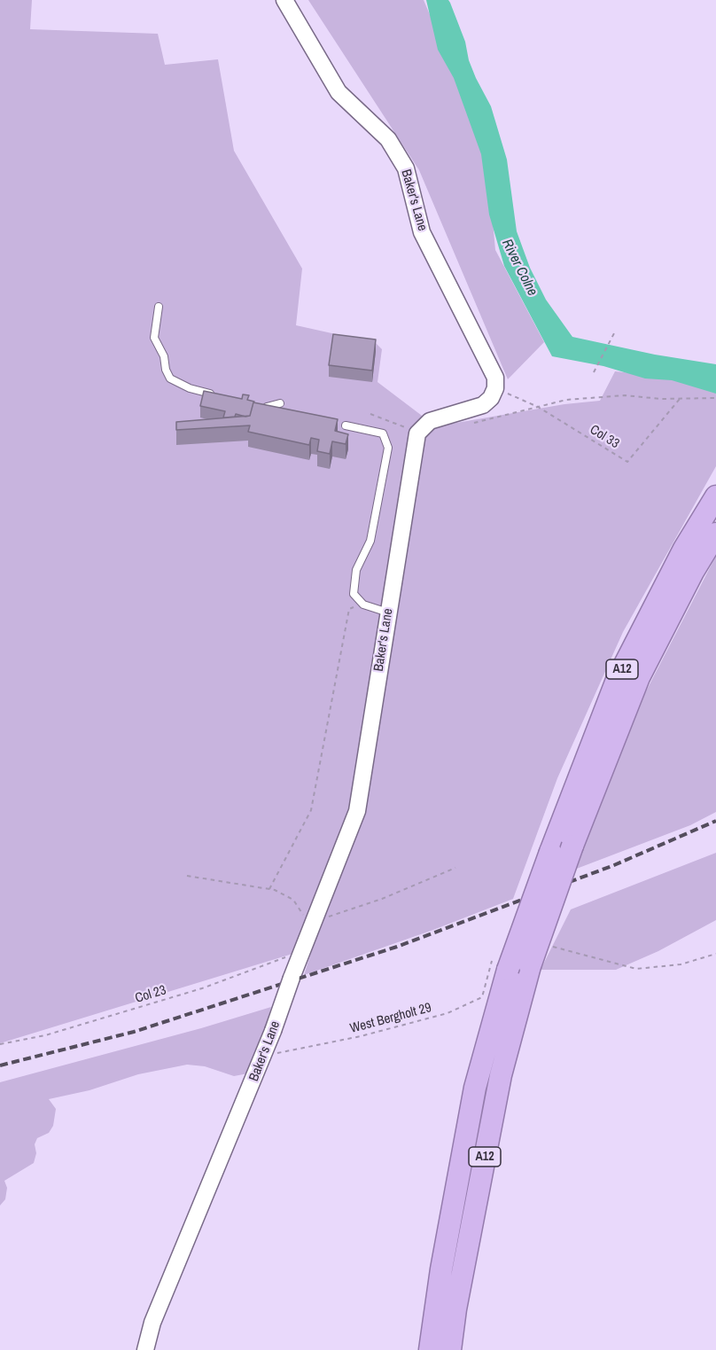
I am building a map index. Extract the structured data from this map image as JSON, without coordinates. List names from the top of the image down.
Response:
{
  "streets": {
    "highway": ["A12"],
    "street": ["Baker's Lane"],
    "path": ["Col 33", "Col 23", "West Bergholt 29"]
  },
  "crossings": [
    ["Baker's Lane", "Col 33"],
    ["Baker's Lane", "Col 23"],
    ["Baker's Lane", "West Bergholt 29"],
    ["A12", "West Bergholt 29"]
  ],
  "water": ["River Colne"]
}
